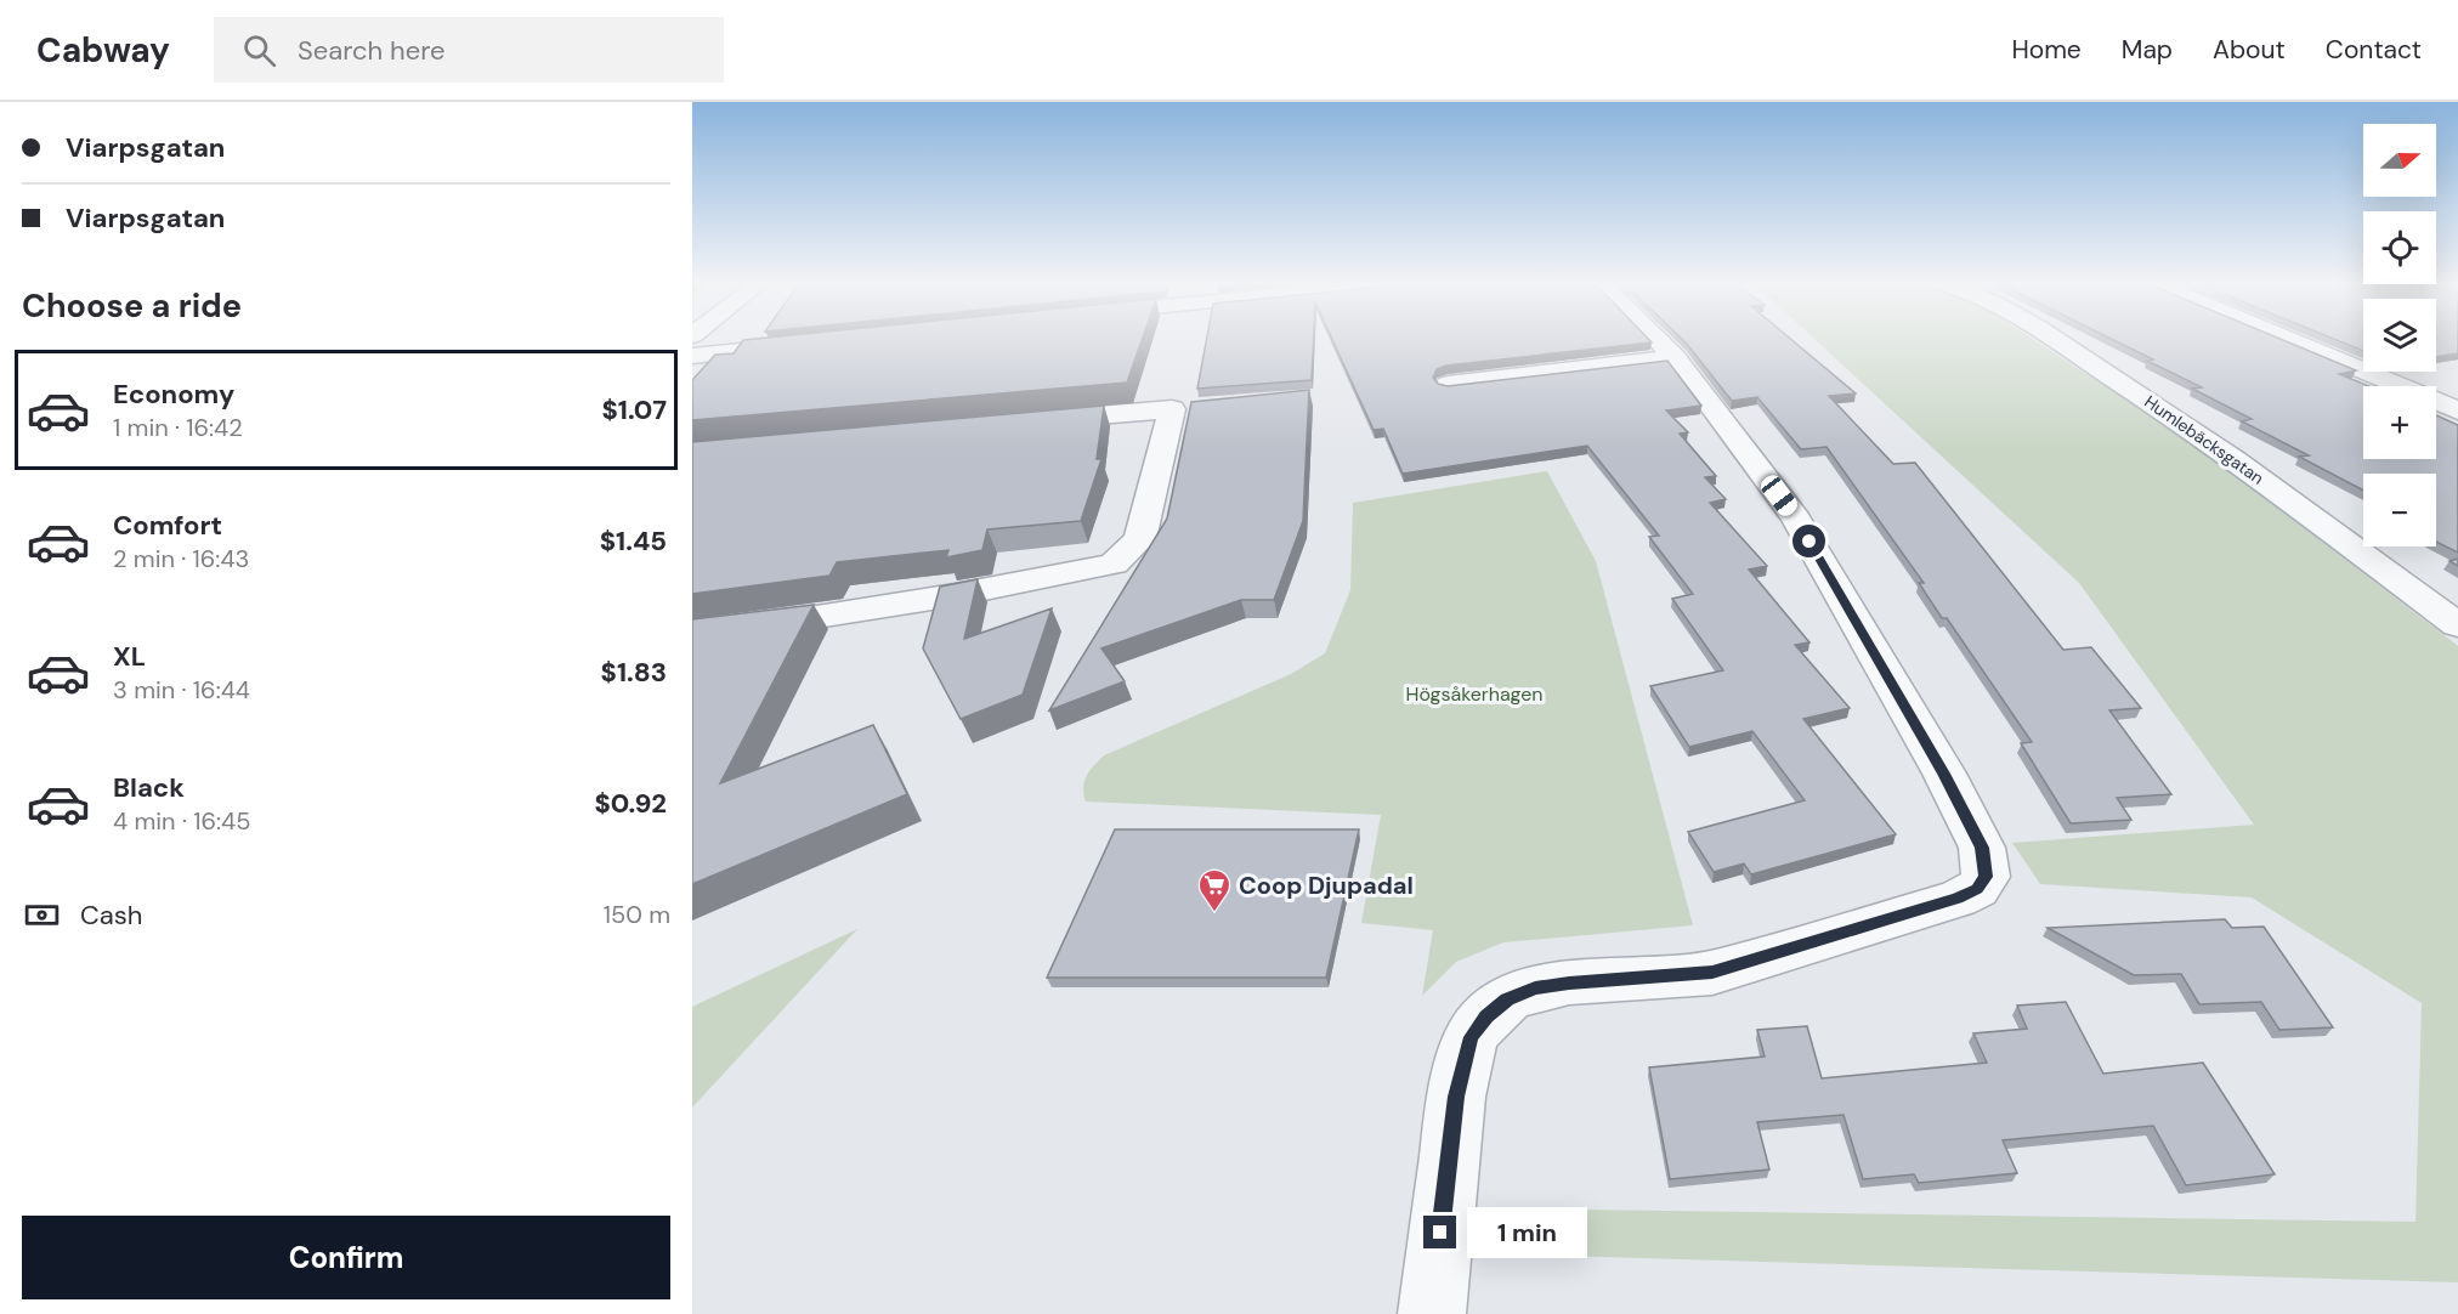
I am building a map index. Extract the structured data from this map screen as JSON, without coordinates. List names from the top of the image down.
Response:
{
  "streets": {
    "street": ["Humlebäcksgatan"]
  },
  "parks": ["Högsåkerhagen"],
  "places": {
    "supermarket": ["Coop Djupadal"]
  },
  "north": "right",
  "page": {
    "header": "Cabway",
    "search": "Search here",
    "nav": [
      "Home",
      "Map",
      "About",
      "Contact"
    ],
    "banner": ["Viarpsgatan", "Viarpsgatan"],
    "map_buttons": ["+", "−"],
    "heading": "Choose a ride",
    "list": [
      {
        "name": "Economy",
        "note": "1 min · 16:42",
        "value": "$1.07"
      },
      {
        "name": "Comfort",
        "note": "2 min · 16:43",
        "value": "$1.45"
      },
      {
        "name": "XL",
        "note": "3 min · 16:44",
        "value": "$1.83"
      },
      {
        "name": "Black",
        "note": "4 min · 16:45",
        "value": "$0.92"
      }
    ],
    "pay": ["Cash", "150 m"],
    "buttons": "Confirm",
    "bubble": "1 min"
  }
}
